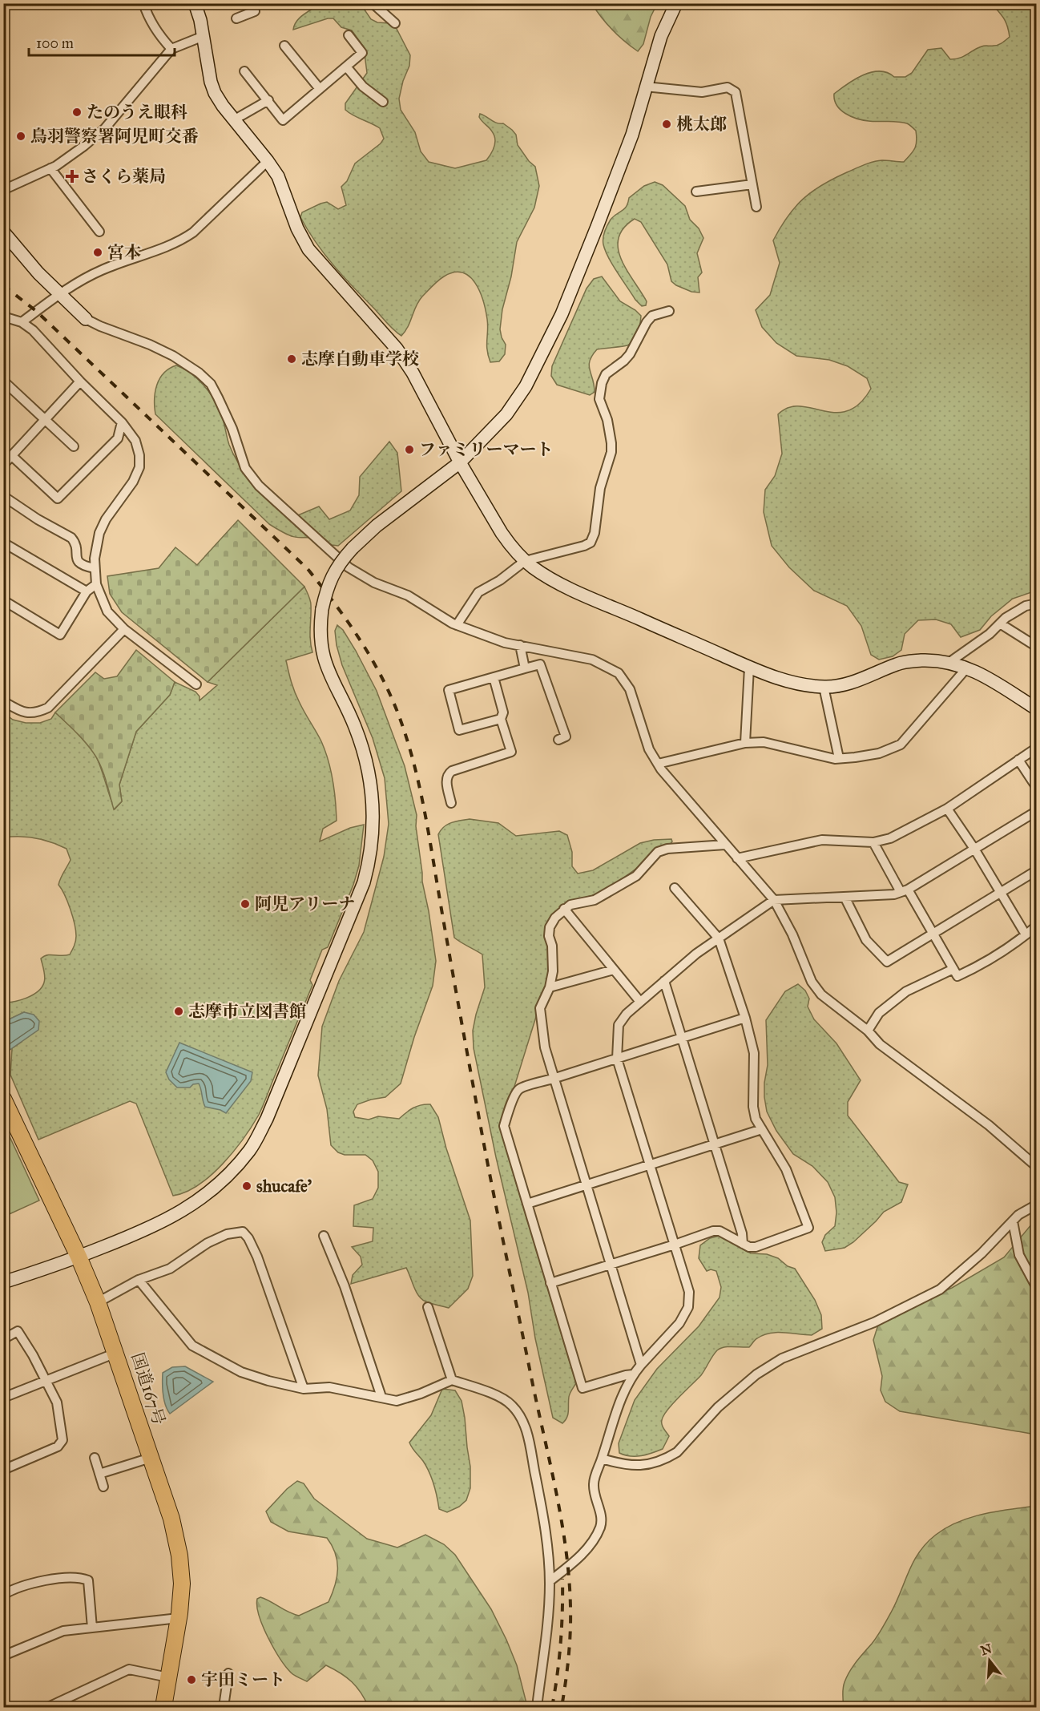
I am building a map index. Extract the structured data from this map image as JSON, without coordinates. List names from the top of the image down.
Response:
{
  "streets": {
    "highway": ["国道167号"]
  },
  "places": {
    "other": [
      "たのうえ眼科",
      "桃太郎",
      "鳥羽警察署阿児町交番",
      "宮本",
      "志摩自動車学校",
      "ファミリーマート",
      "阿児アリーナ",
      "志摩市立図書館",
      "shucafe’",
      "宇田ミート"
    ],
    "health": ["さくら薬局"]
  },
  "scale_bar": "100 m",
  "north": "top"
}
